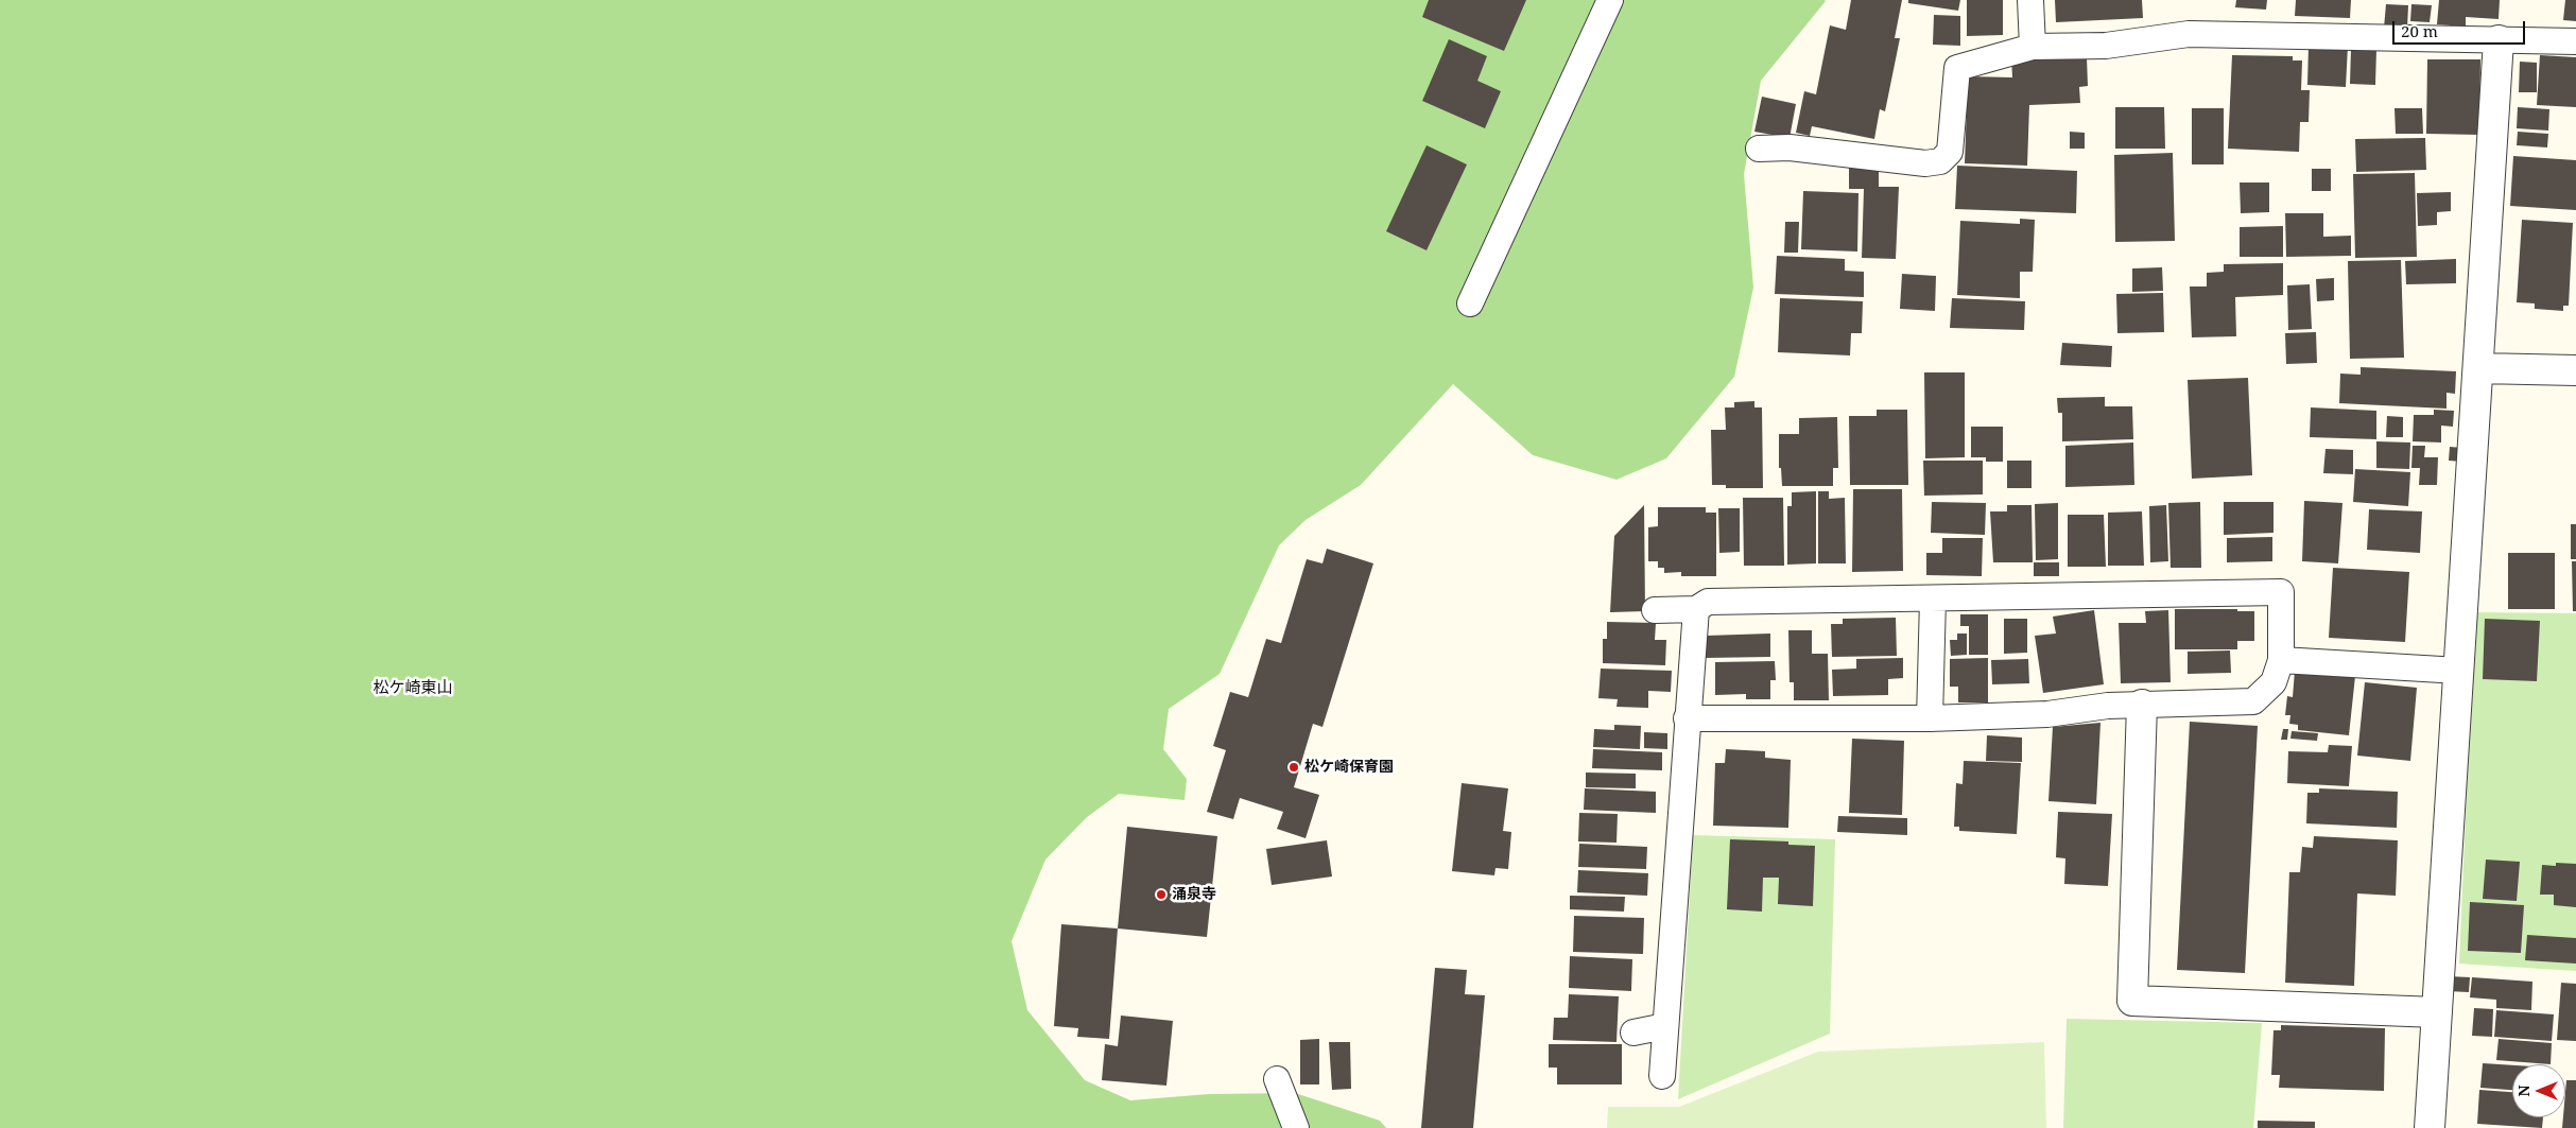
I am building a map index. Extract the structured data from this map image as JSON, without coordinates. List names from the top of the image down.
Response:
{
  "districts": ["松ケ崎東山"],
  "places": ["松ケ崎保育園", "涌泉寺"],
  "scale_bar": "20 m",
  "north": "left"
}
